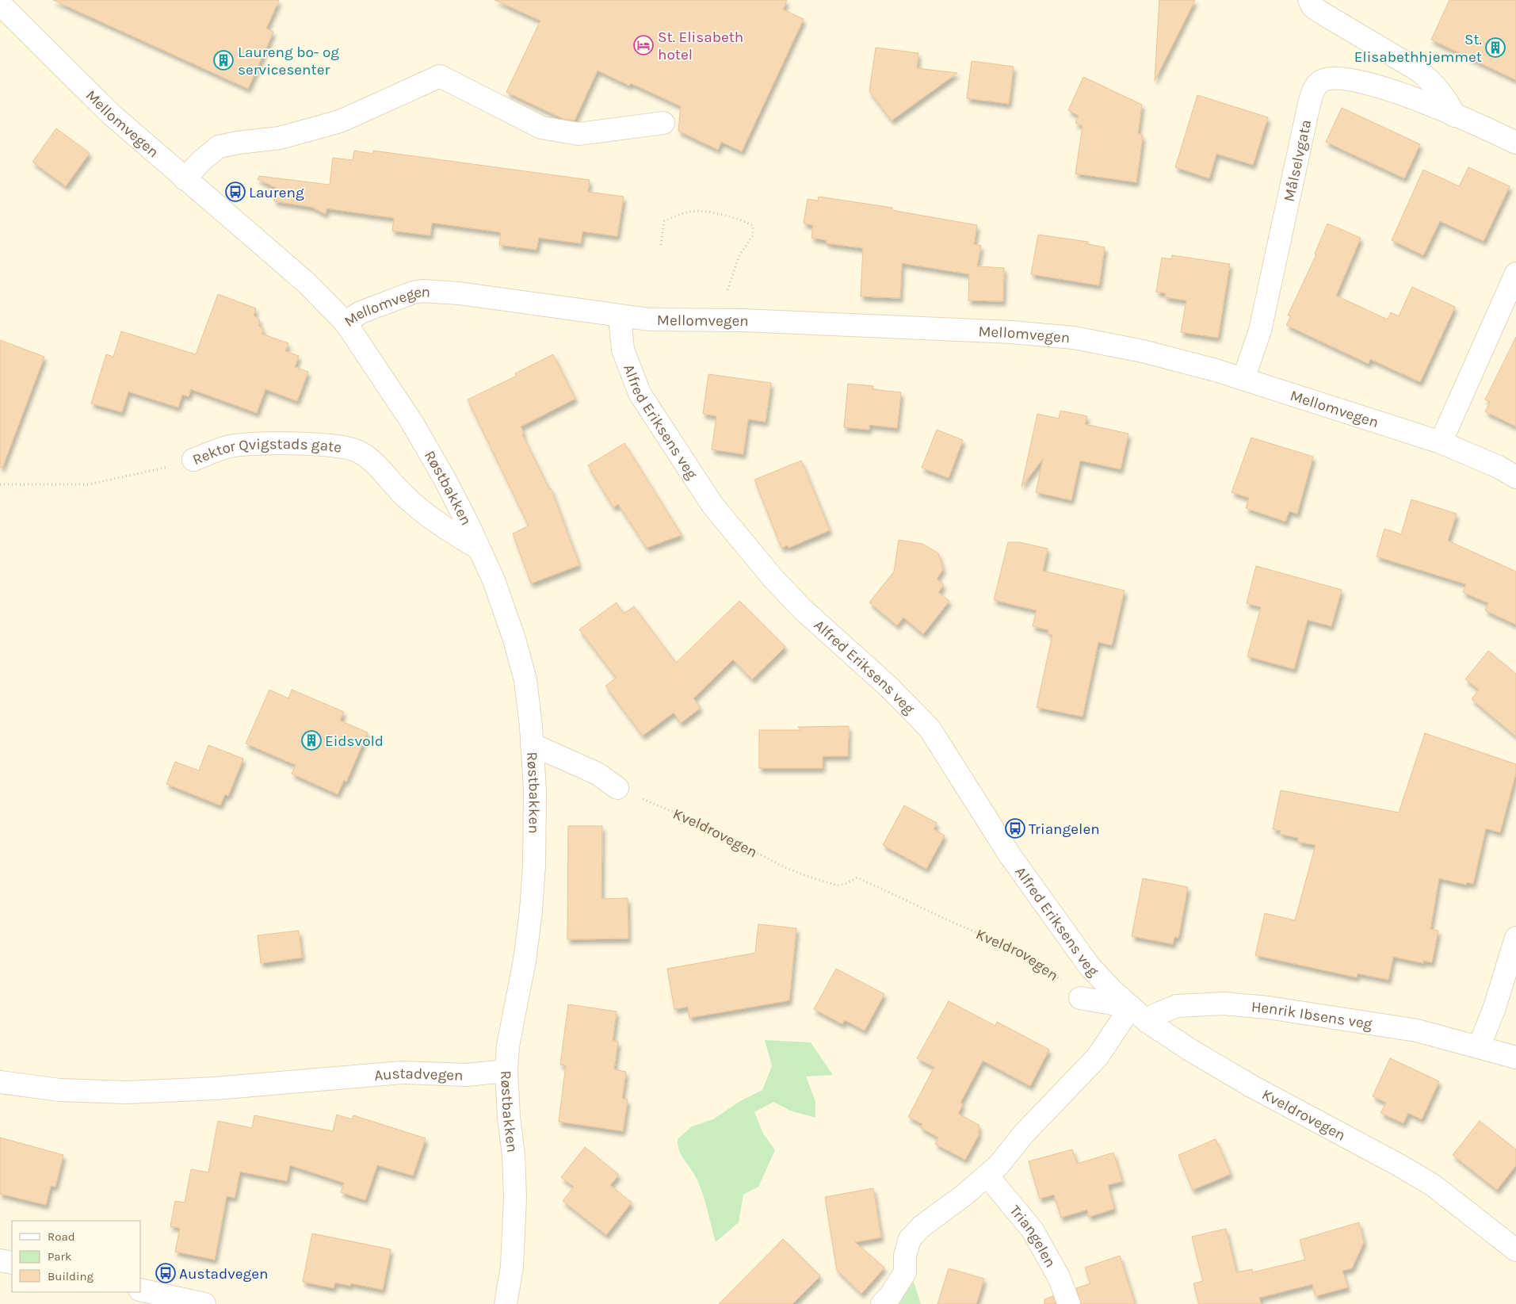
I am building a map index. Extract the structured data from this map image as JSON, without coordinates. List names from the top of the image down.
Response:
{
  "streets": {
    "street": [
      "Mellomvegen",
      "Målselvgata",
      "Alfred Eriksens veg",
      "Rektor Qvigstads gate",
      "Røstbakken",
      "Kveldrovegen",
      "Henrik Ibsens veg",
      "Austadvegen",
      "Triangelen"
    ]
  },
  "crossings": [
    ["Mellomvegen", "Målselvgata"],
    ["Mellomvegen", "Alfred Eriksens veg"],
    ["Mellomvegen", "Røstbakken"],
    ["Alfred Eriksens veg", "Kveldrovegen"],
    ["Rektor Qvigstads gate", "Røstbakken"],
    ["Røstbakken", "Austadvegen"],
    ["Kveldrovegen", "Henrik Ibsens veg"]
  ],
  "places": {
    "hotel": ["St. Elisabeth hotel"],
    "building": ["St. Elisabethhjemmet", "Laureng bo- og servicesenter", "Eidsvold"],
    "bus stop": ["Laureng", "Triangelen", "Austadvegen"]
  },
  "legend": ["Road", "Park", "Building"]
}
